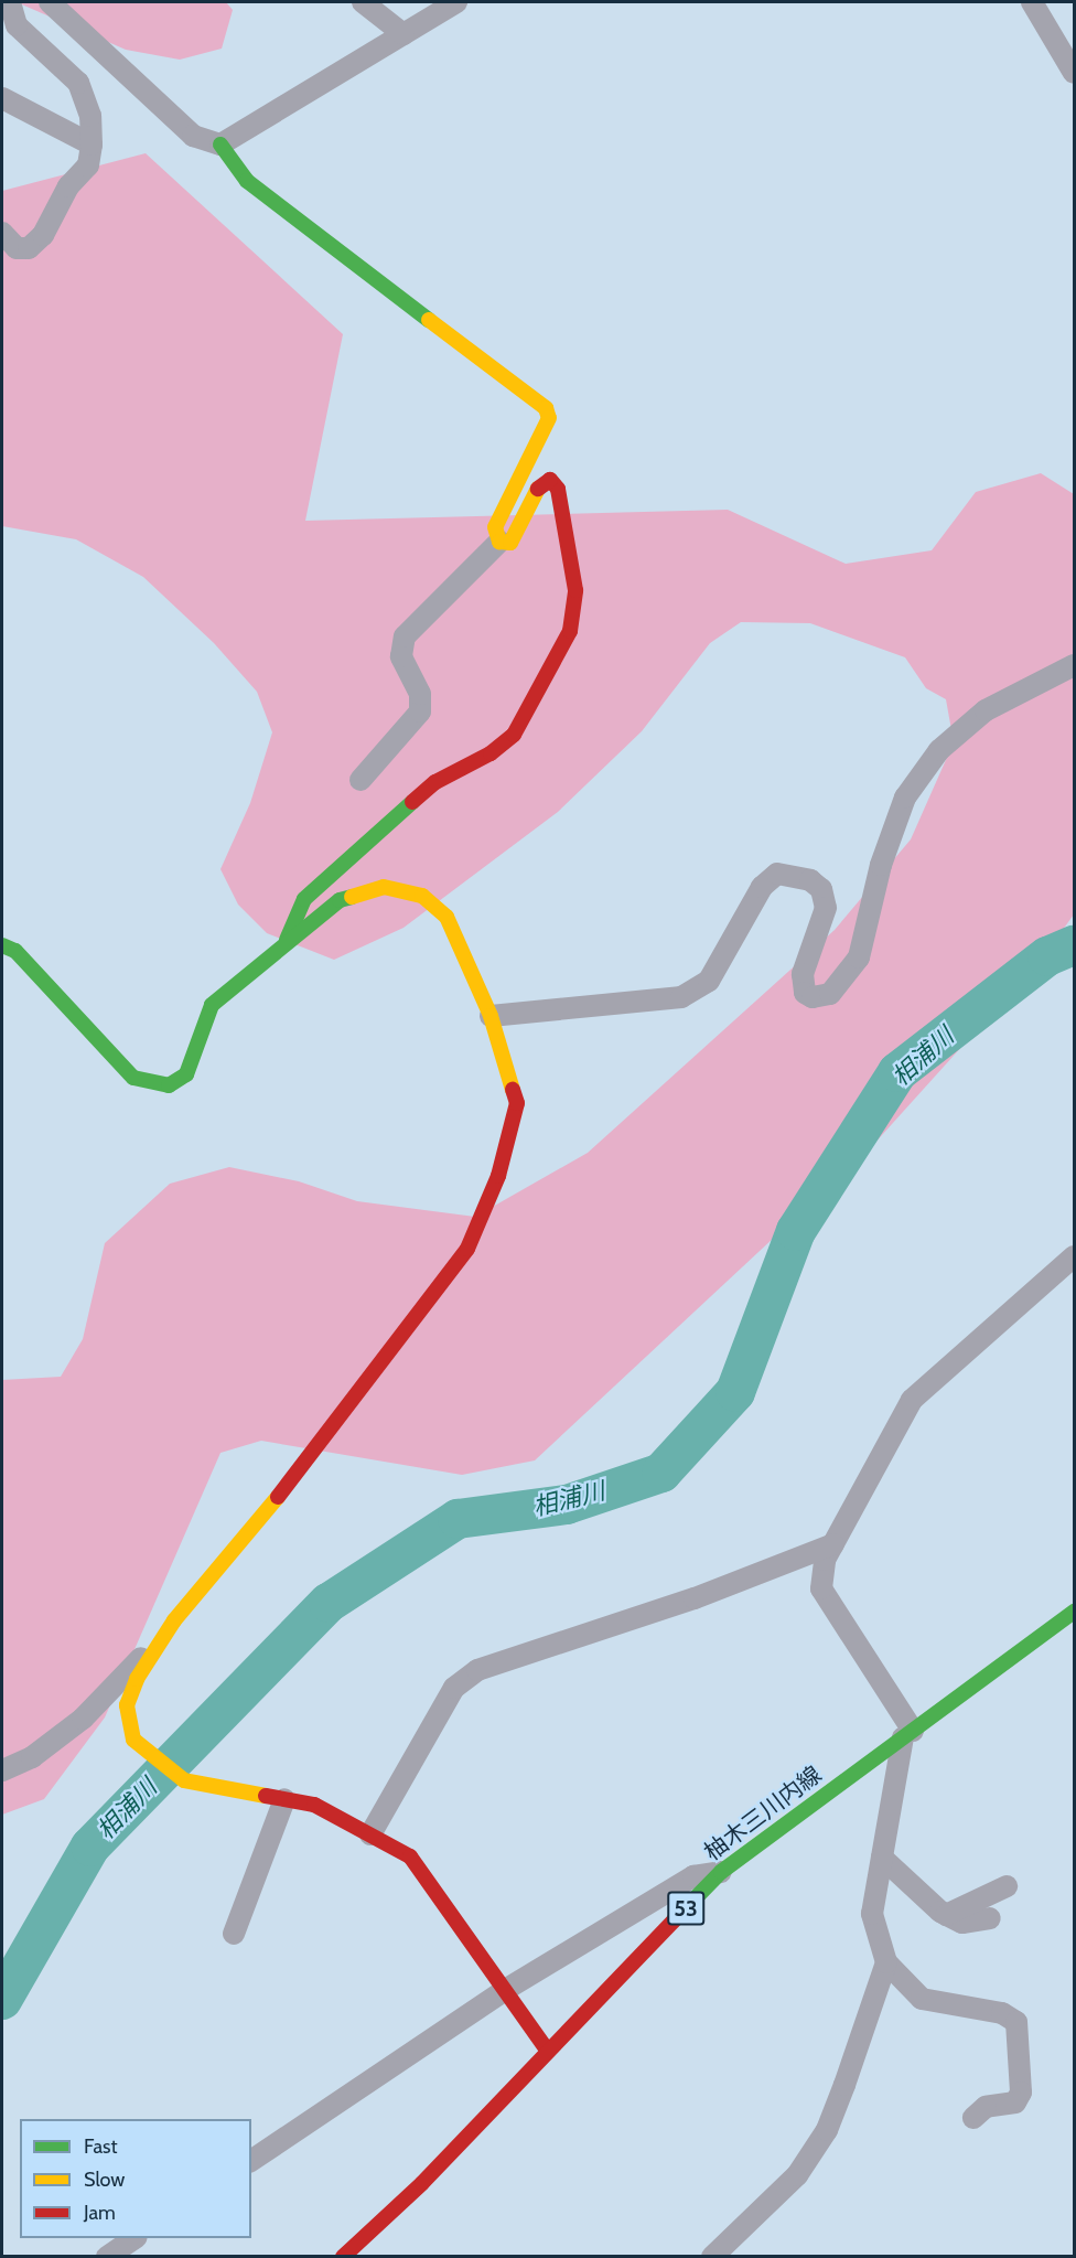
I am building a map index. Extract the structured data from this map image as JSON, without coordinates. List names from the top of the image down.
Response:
{
  "streets": {
    "street": ["柚木三川内線", "53"]
  },
  "water": ["相浦川"],
  "legend": ["Fast", "Slow", "Jam"]
}
